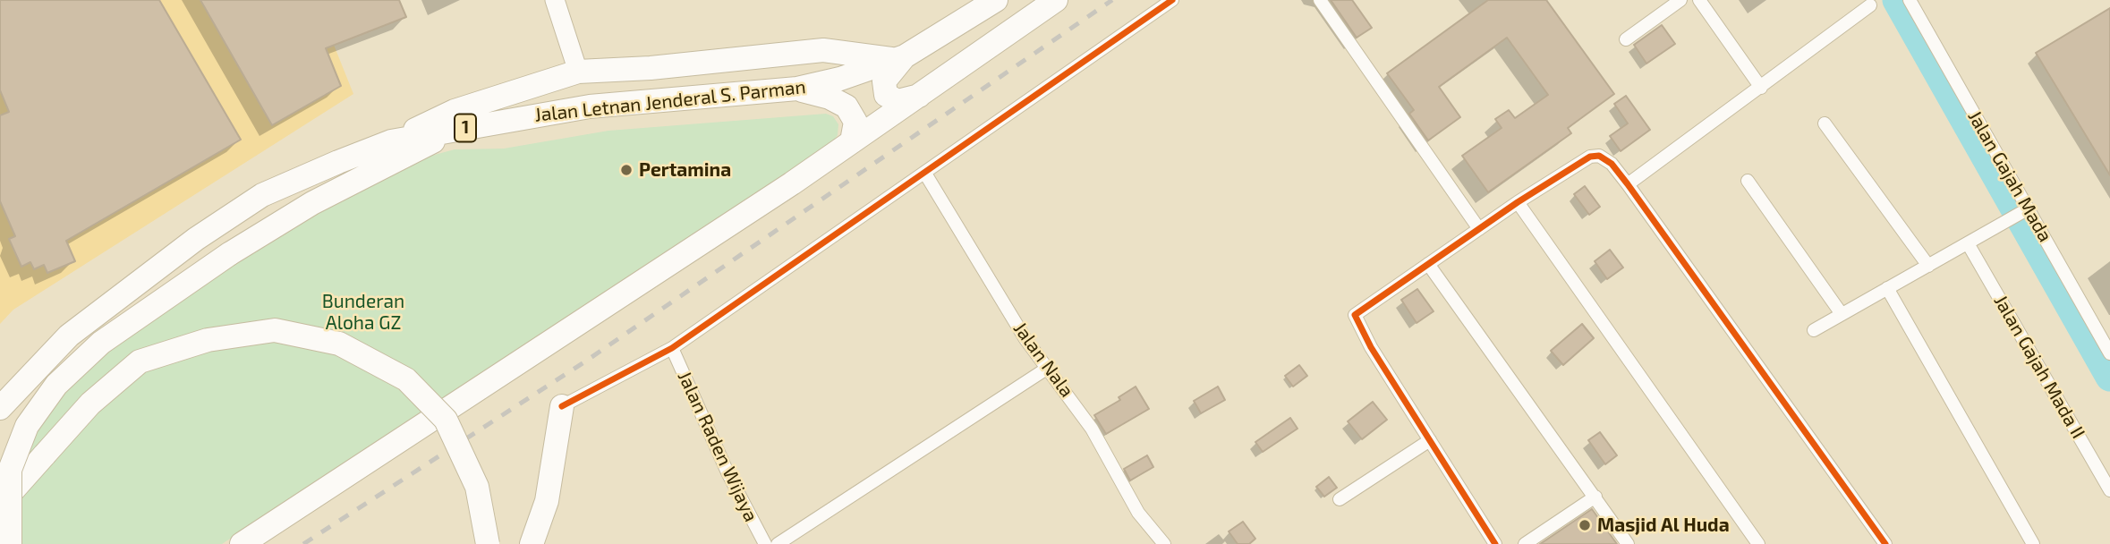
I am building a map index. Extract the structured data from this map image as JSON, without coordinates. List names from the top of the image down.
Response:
{
  "streets": {
    "highway": ["Jalan Letnan Jenderal S. Parman", "1"],
    "street": [
      "Jalan Gajah Mada",
      "Jalan Nala",
      "Jalan Gajah Mada II",
      "Jalan Raden Wijaya"
    ]
  },
  "parks": ["Bunderan Aloha GZ"],
  "places": ["Pertamina", "Masjid Al Huda"]
}
